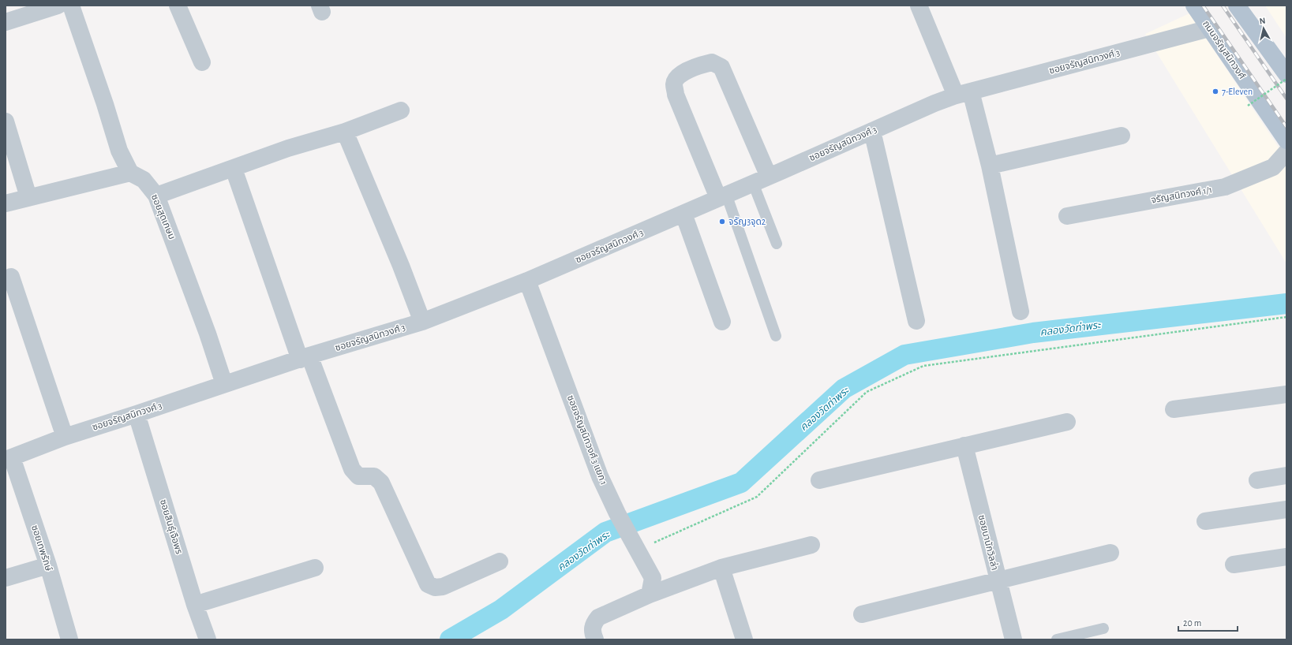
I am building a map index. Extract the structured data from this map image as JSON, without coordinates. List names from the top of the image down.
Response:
{
  "streets": {
    "main road": ["ถนนจรัญสนิทวงศ์"],
    "street": [
      "ซอยจรัญสนิทวงศ์ 3",
      "จรัญสนิทวงศ์ 1/1",
      "ซอยสุดเกษม",
      "ซอยจรัญสนิทวงศ์ 3 แยก 1",
      "ซอยสินธุ์เจือพร",
      "ซอยนานักวิลล่า",
      "ซอยเทพรักษ์"
    ]
  },
  "crossings": [
    ["ถนนจรัญสนิทวงศ์", "ซอยจรัญสนิทวงศ์ 3"],
    ["ซอยจรัญสนิทวงศ์ 3", "ซอยสุดเกษม"],
    ["ซอยจรัญสนิทวงศ์ 3", "ซอยจรัญสนิทวงศ์ 3 แยก 1"],
    ["ซอยจรัญสนิทวงศ์ 3", "ซอยสินธุ์เจือพร"],
    ["ซอยจรัญสนิทวงศ์ 3", "ซอยเทพรักษ์"]
  ],
  "water": ["คลองวัดท่าพระ"],
  "places": ["7-Eleven", "จรัญ3จุด2"],
  "scale_bar": "20 m",
  "north": "top"
}
